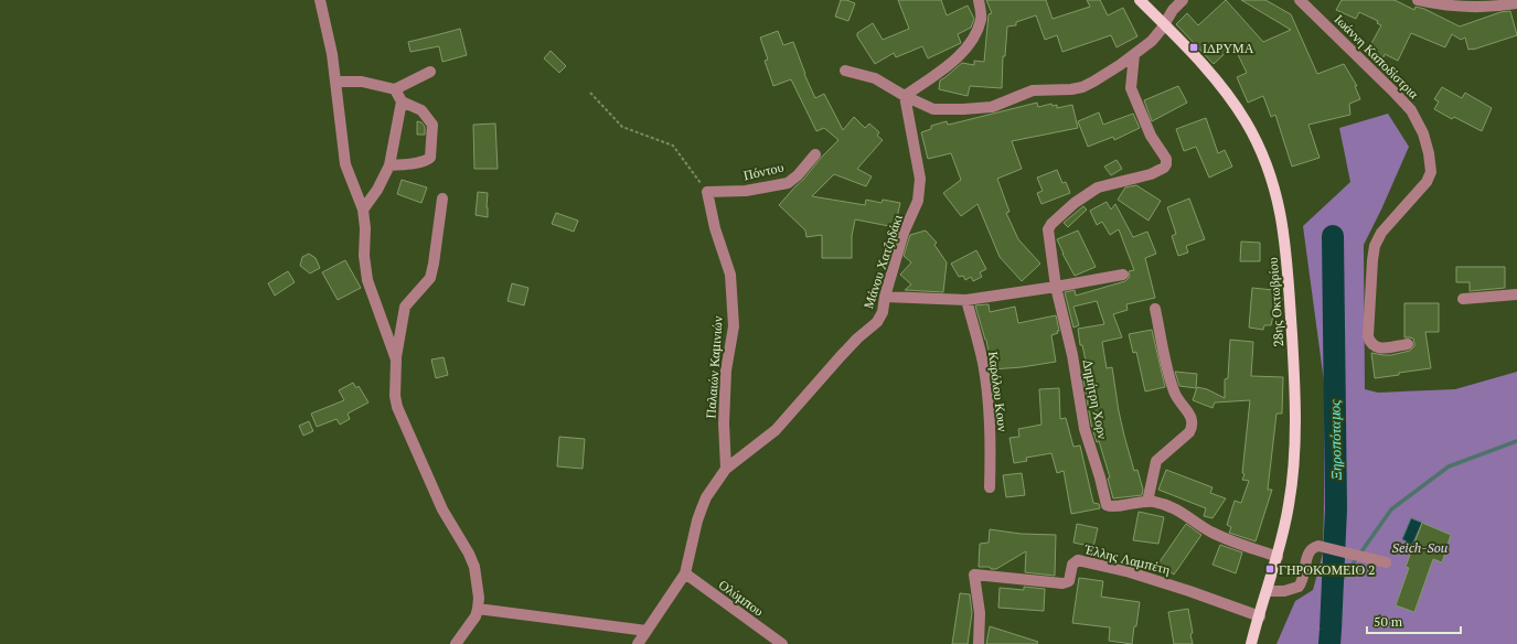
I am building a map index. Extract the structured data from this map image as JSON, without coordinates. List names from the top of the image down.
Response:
{
  "streets": {
    "main road": ["28ης Οκτωβρίου"],
    "street": [
      "Ιωάννη Καποδίστρια",
      "Πόντου",
      "Μάνου Χατζηδάκι",
      "Παλαιών Καμινιών",
      "Καρόλου Κουν",
      "Δημήτρη Χορν",
      "Έλλης Λαμπέτη",
      "Ολύμπου"
    ]
  },
  "crossings": [
    ["Πόντου", "Παλαιών Καμινιών"],
    ["Μάνου Χατζηδάκι", "Παλαιών Καμινιών"],
    ["Μάνου Χατζηδάκι", "Ολύμπου"],
    ["28ης Οκτωβρίου", "Δημήτρη Χορν"],
    ["28ης Οκτωβρίου", "Έλλης Λαμπέτη"]
  ],
  "water": ["Ξηροπόταμος"],
  "parks": ["Seich-Sou"],
  "places": {
    "transit": ["ΙΔΡΥΜΑ", "ΓΗΡΟΚΟΜΕΙΟ 2"]
  },
  "scale_bar": "50 m"
}
